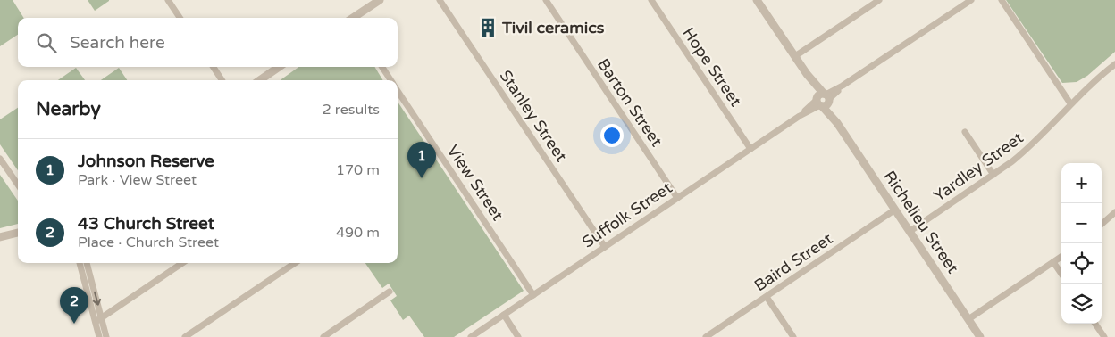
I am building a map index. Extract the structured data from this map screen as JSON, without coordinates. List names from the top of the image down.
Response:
{
  "streets": {
    "street": [
      "Hope Street",
      "Barton Street",
      "Stanley Street",
      "Yardley Street",
      "View Street",
      "Suffolk Street",
      "Richelieu Street",
      "Baird Street"
    ]
  },
  "crossings": [
    ["Hope Street", "Suffolk Street"],
    ["Barton Street", "Suffolk Street"],
    ["Stanley Street", "Suffolk Street"],
    ["Yardley Street", "Richelieu Street"],
    ["View Street", "Suffolk Street"],
    ["Suffolk Street", "Richelieu Street"],
    ["Richelieu Street", "Baird Street"]
  ],
  "places": {
    "building": ["Tivil ceramics"]
  },
  "page": {
    "search": "Search here",
    "heading": ["Nearby", "2 results"],
    "list": [
      {
        "mark": "1",
        "name": "Johnson Reserve",
        "note": "Park · View Street",
        "value": "170 m"
      },
      {
        "mark": "2",
        "name": "43 Church Street",
        "note": "Place · Church Street",
        "value": "490 m"
      }
    ],
    "pins": ["1", "2"],
    "map_buttons": ["+", "−"]
  }
}
